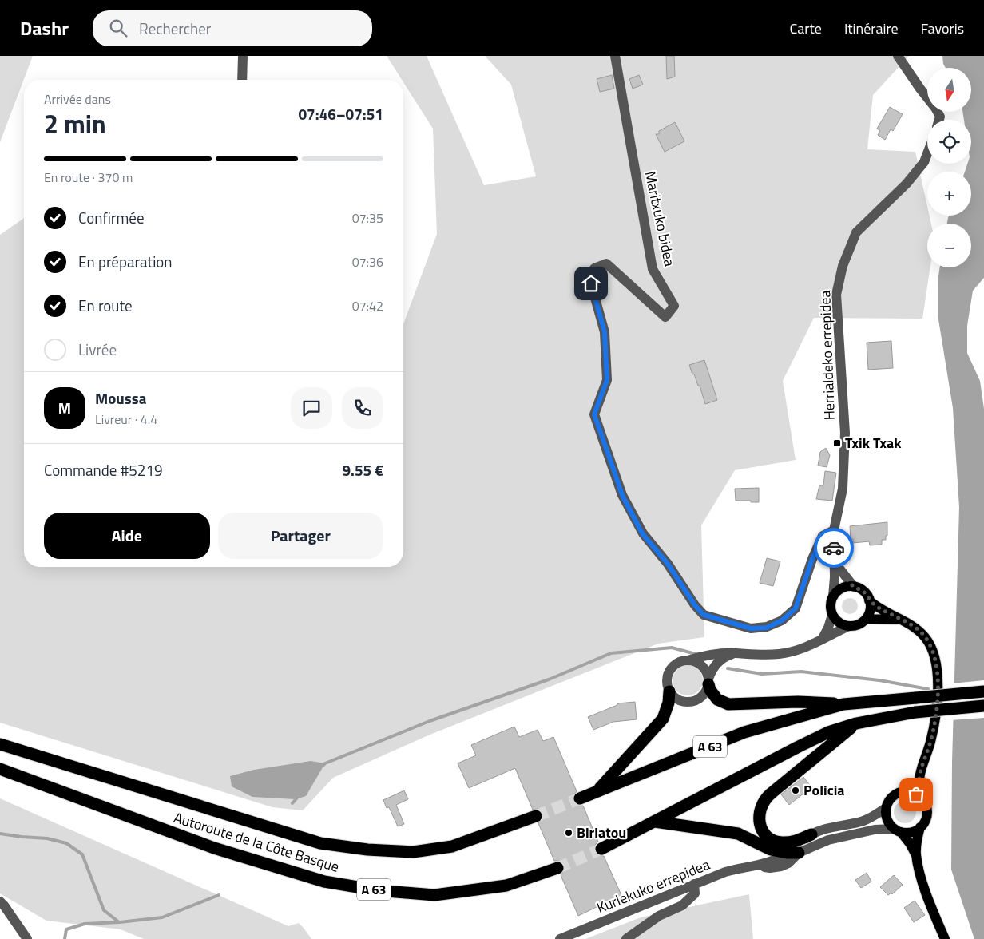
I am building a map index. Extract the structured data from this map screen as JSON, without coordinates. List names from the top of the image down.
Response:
{
  "streets": {
    "highway": ["A 63", "Autoroute de la Côte Basque"],
    "street": ["Maritxuko bidea", "Herrialdeko errepidea", "Kurlekuko errepidea"]
  },
  "crossings": [
    ["Maritxuko bidea", "Herrialdeko errepidea"]
  ],
  "places": {
    "transit": ["Txik Txak"],
    "other": ["Policia", "Biriatou"]
  },
  "north": "bottom",
  "page": {
    "header": "Dashr",
    "search": "Rechercher",
    "nav": ["Carte", "Itinéraire", "Favoris"],
    "map_buttons": ["+", "−"],
    "heading": ["2 min", "Arrivée dans", "07:46–07:51"],
    "panel": [
      "Moussa",
      "Livreur · 4.4",
      "Commande #5219",
      "9.55 €"
    ],
    "bar": "En route · 370 m",
    "list": [
      ["Confirmée", "07:35"],
      ["En préparation", "07:36"],
      ["En route", "07:42"],
      "Livrée"
    ],
    "round": "M",
    "buttons": ["Aide", "Partager"]
  }
}
